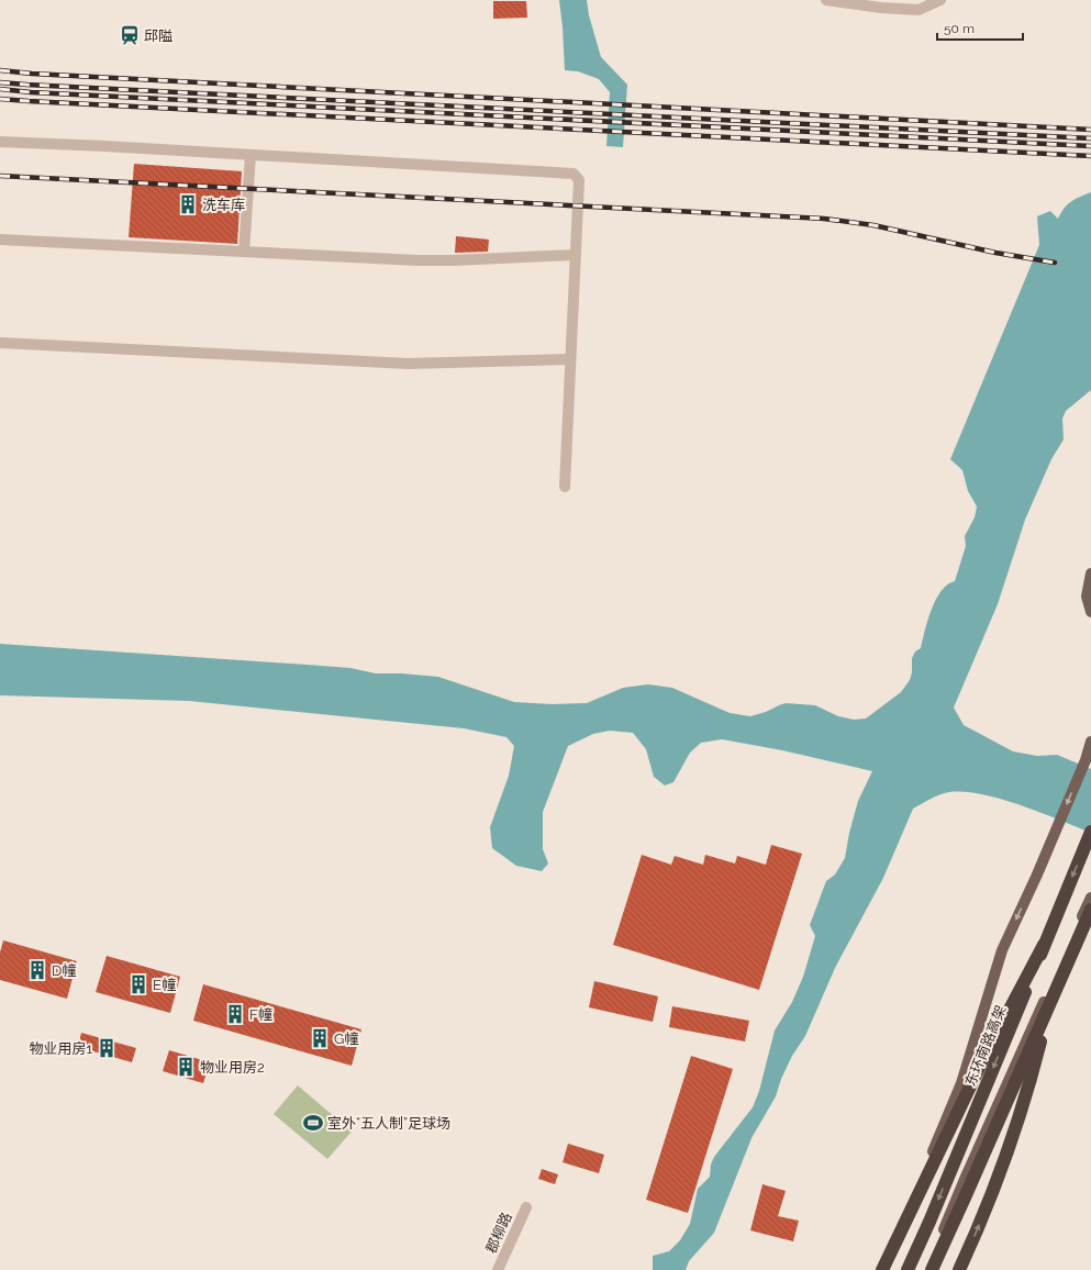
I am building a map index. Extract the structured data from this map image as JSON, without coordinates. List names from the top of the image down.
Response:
{
  "streets": {
    "highway": ["东环南路高架"],
    "street": ["郡柳路"]
  },
  "places": {
    "station": ["邱隘"],
    "building": [
      "洗车库",
      "D幢",
      "E幢",
      "F幢",
      "G幢",
      "物业用房1",
      "物业用房2"
    ],
    "sports": ["室外“五人制”足球场"]
  },
  "scale_bar": "50 m"
}
